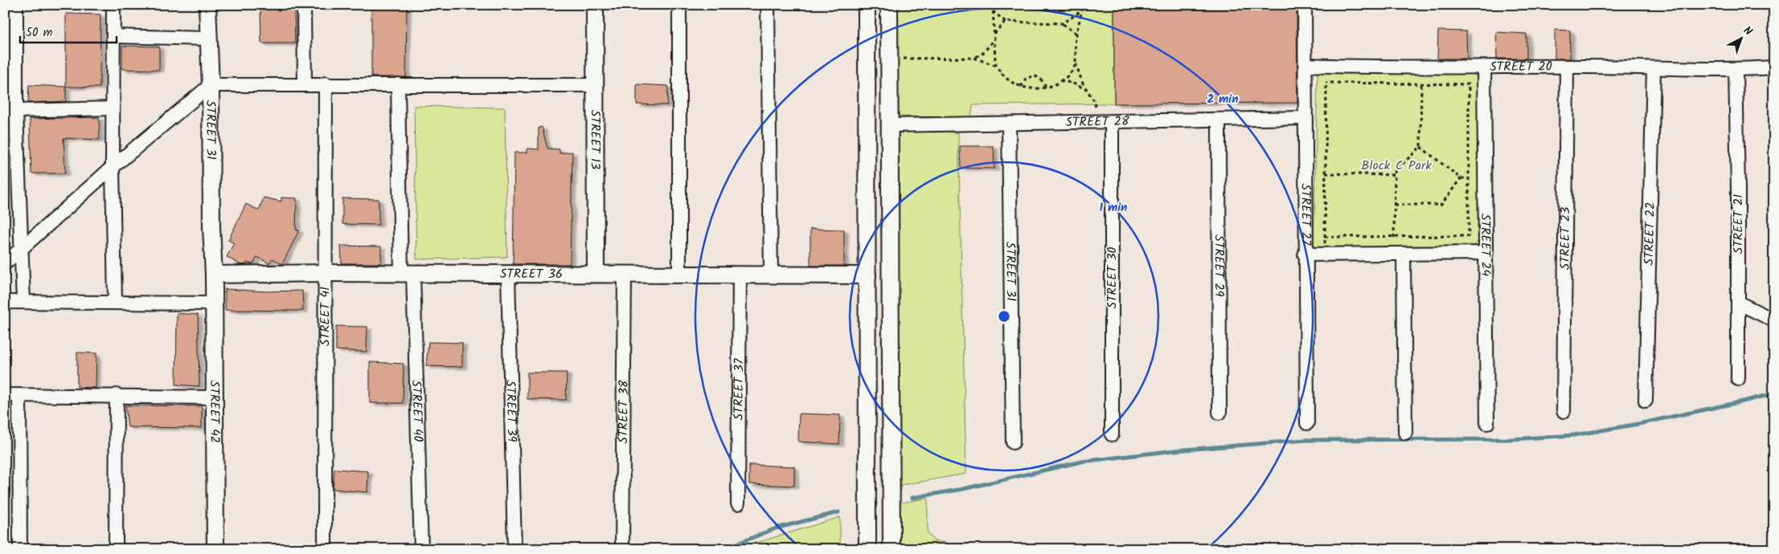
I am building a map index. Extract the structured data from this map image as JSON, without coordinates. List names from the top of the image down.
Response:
{
  "streets": {
    "street": [
      "STREET 20",
      "STREET 28",
      "STREET 31",
      "STREET 13",
      "STREET 27",
      "STREET 21",
      "STREET 22",
      "STREET 23",
      "STREET 24",
      "STREET 29",
      "STREET 36",
      "STREET 30",
      "STREET 41",
      "STREET 37",
      "STREET 40",
      "STREET 39",
      "STREET 42",
      "STREET 38"
    ]
  },
  "crossings": [
    ["STREET 20", "STREET 27"],
    ["STREET 20", "STREET 21"],
    ["STREET 20", "STREET 22"],
    ["STREET 20", "STREET 23"],
    ["STREET 20", "STREET 24"],
    ["STREET 28", "STREET 31"],
    ["STREET 28", "STREET 27"],
    ["STREET 28", "STREET 29"],
    ["STREET 28", "STREET 30"],
    ["STREET 31", "STREET 36"],
    ["STREET 31", "STREET 42"],
    ["STREET 13", "STREET 36"],
    ["STREET 36", "STREET 41"],
    ["STREET 36", "STREET 37"],
    ["STREET 36", "STREET 40"],
    ["STREET 36", "STREET 39"],
    ["STREET 36", "STREET 42"],
    ["STREET 36", "STREET 38"]
  ],
  "parks": ["Block C Park"],
  "scale_bar": "50 m",
  "north": "top right",
  "rings": ["2 min", "1 min"]
}
